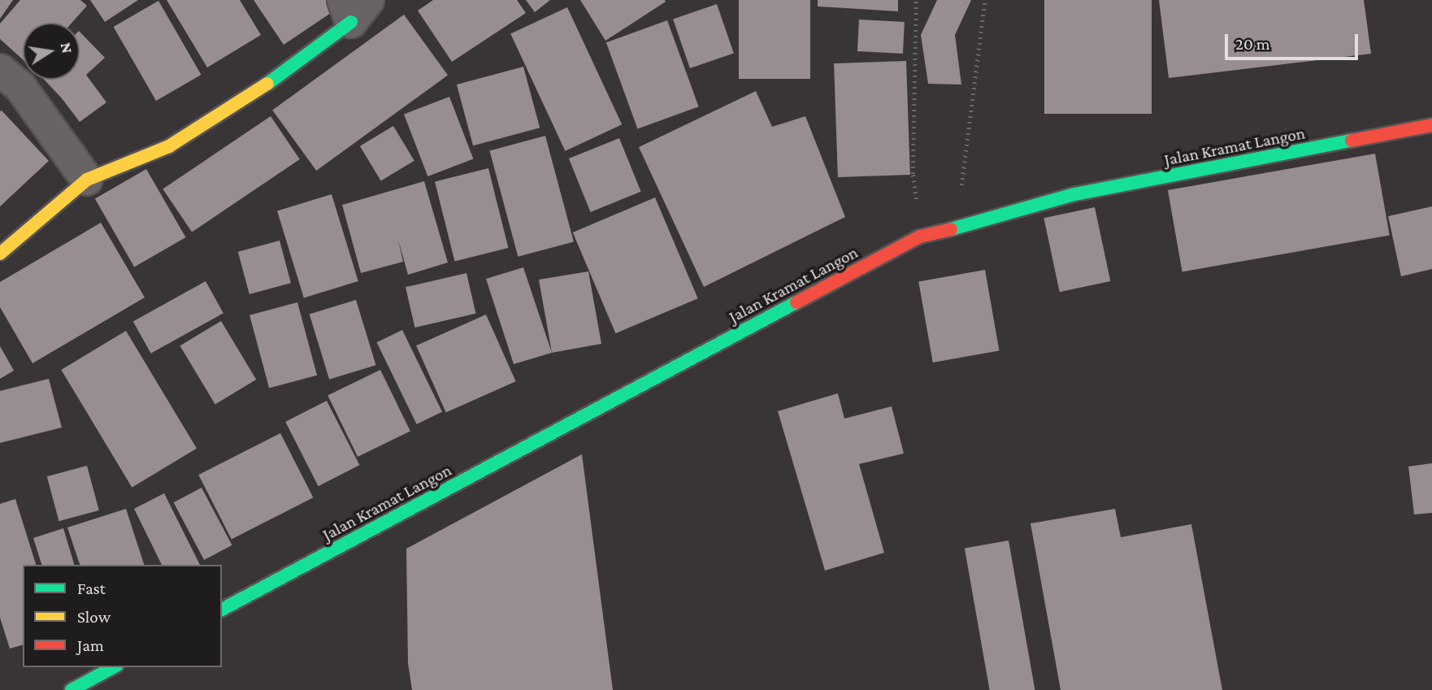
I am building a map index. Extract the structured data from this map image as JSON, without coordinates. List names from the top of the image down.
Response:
{
  "streets": {
    "street": ["Jalan Kramat Langon"]
  },
  "legend": ["Fast", "Slow", "Jam"],
  "scale_bar": "20 m",
  "north": "right"
}
